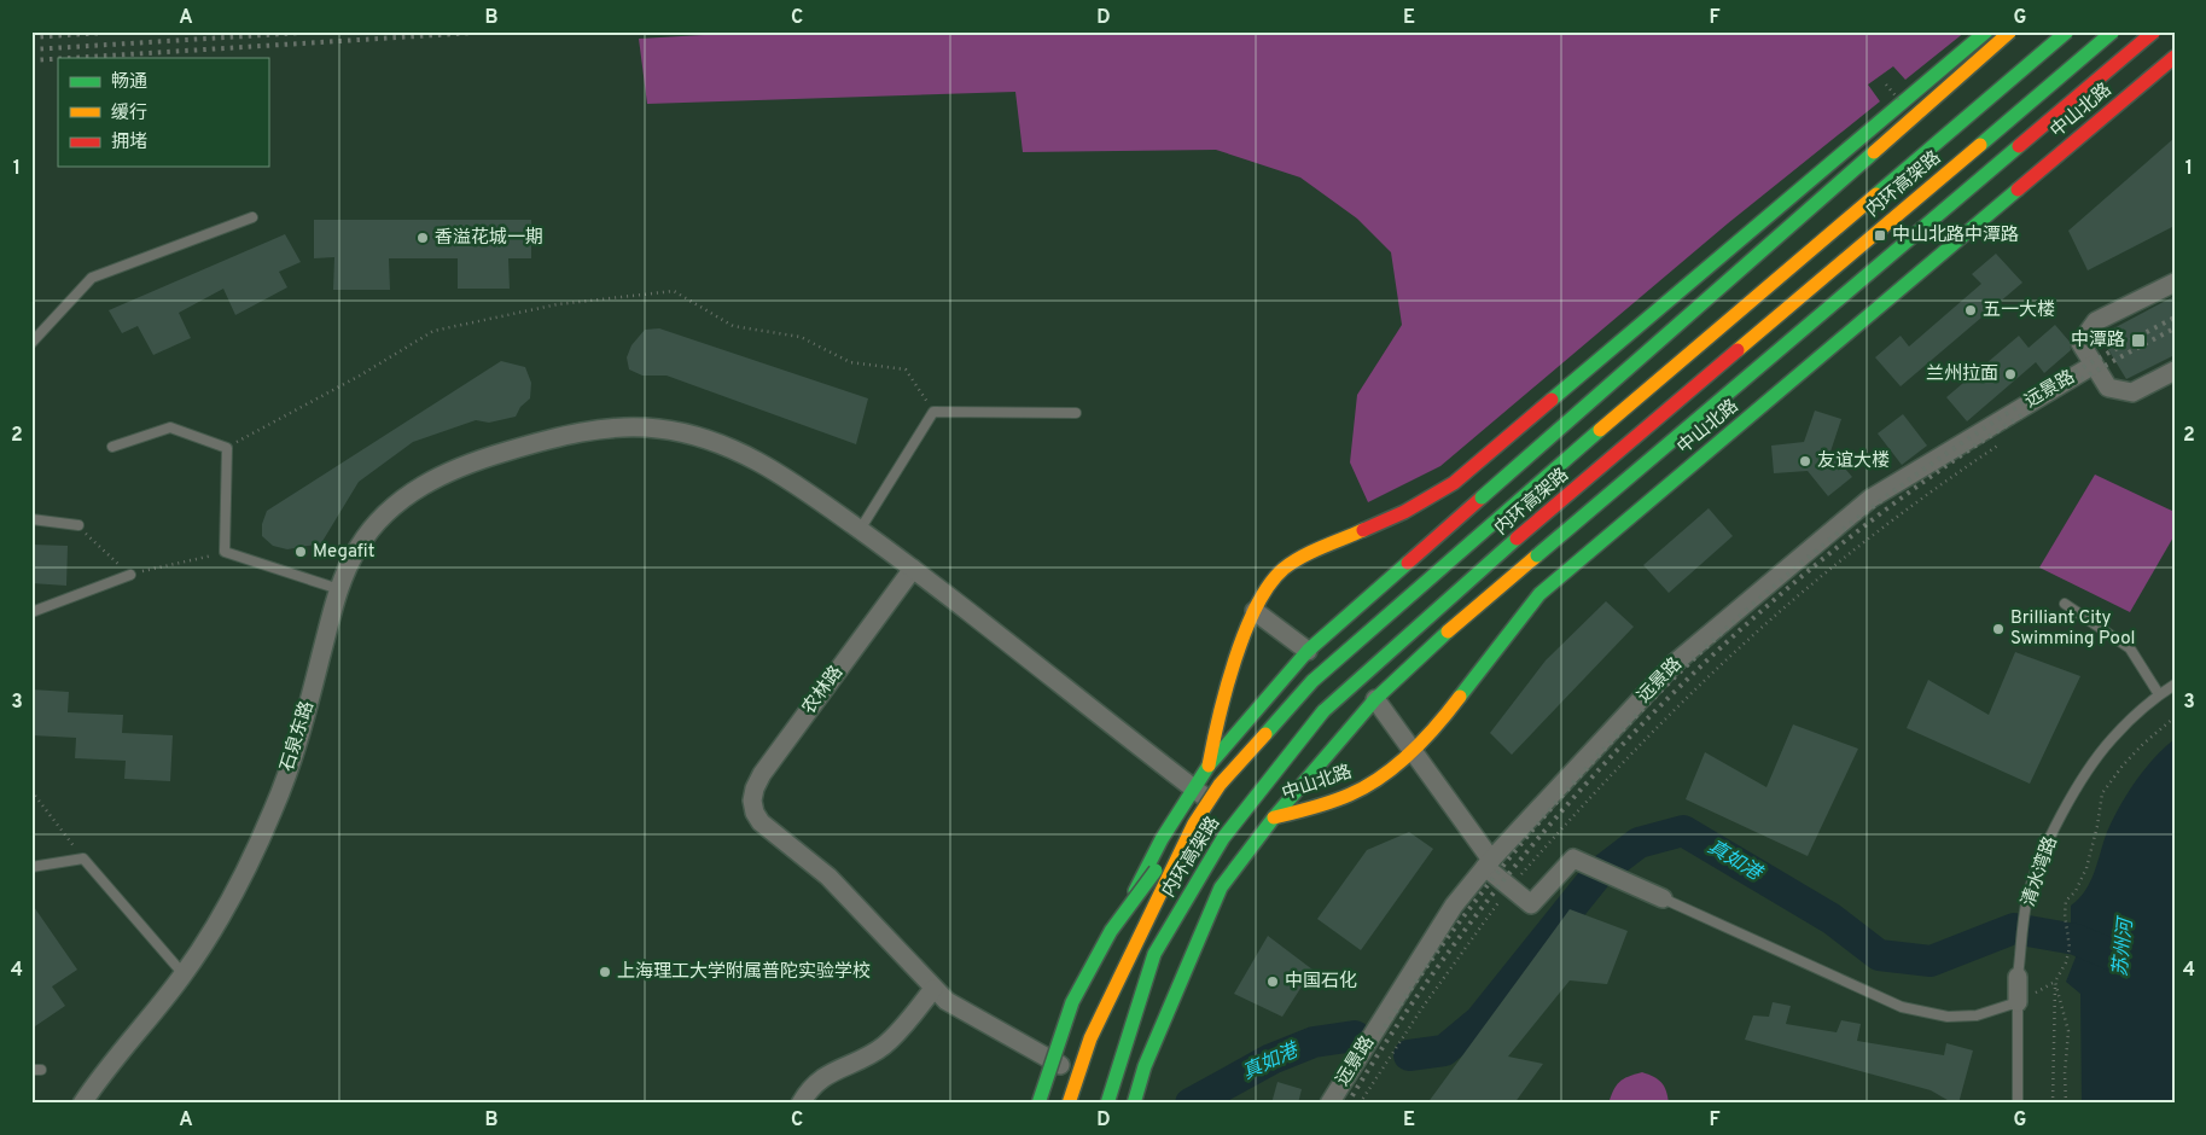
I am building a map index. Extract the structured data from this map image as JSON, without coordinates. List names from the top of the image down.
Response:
{
  "streets": {
    "main road": ["中山北路", "内环高架路"],
    "street": [
      "远景路",
      "农林路",
      "石泉东路",
      "清水湾路"
    ]
  },
  "water": ["真如港", "苏州河"],
  "places": {
    "transit": ["中山北路中潭路", "中潭路"],
    "other": [
      "香溢花城一期",
      "五一大楼",
      "兰州拉面",
      "友谊大楼",
      "Megafit",
      "Brilliant City Swimming Pool",
      "上海理工大学附属普陀实验学校",
      "中国石化"
    ]
  },
  "legend": ["畅通", "缓行", "拥堵"],
  "grid": {
    "columns": [
      "A",
      "B",
      "C",
      "D",
      "E",
      "F",
      "G"
    ],
    "rows": [
      "1",
      "2",
      "3",
      "4"
    ]
  }
}
